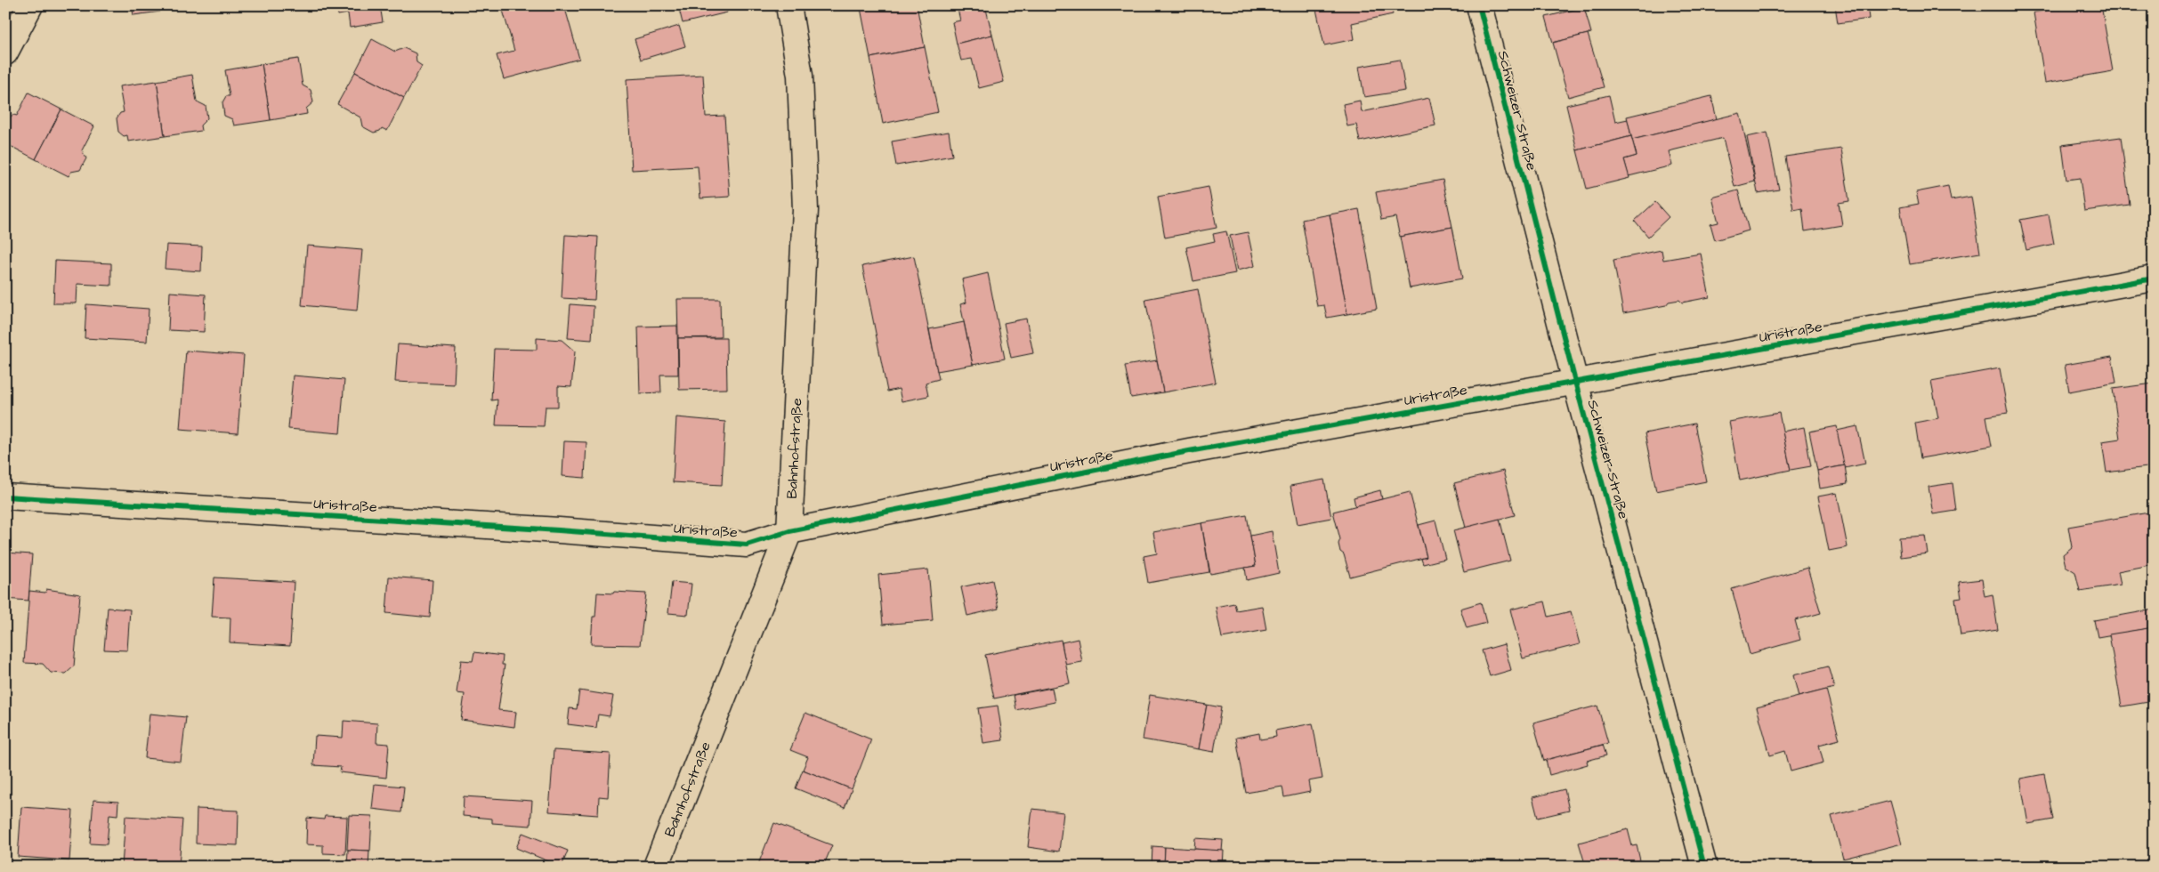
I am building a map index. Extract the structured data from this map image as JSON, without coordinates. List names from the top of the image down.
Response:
{
  "streets": {
    "street": ["Schweizer Straße", "Uristraße", "Bahnhofstraße"]
  },
  "crossings": [
    ["Schweizer Straße", "Uristraße"],
    ["Uristraße", "Bahnhofstraße"]
  ]
}
